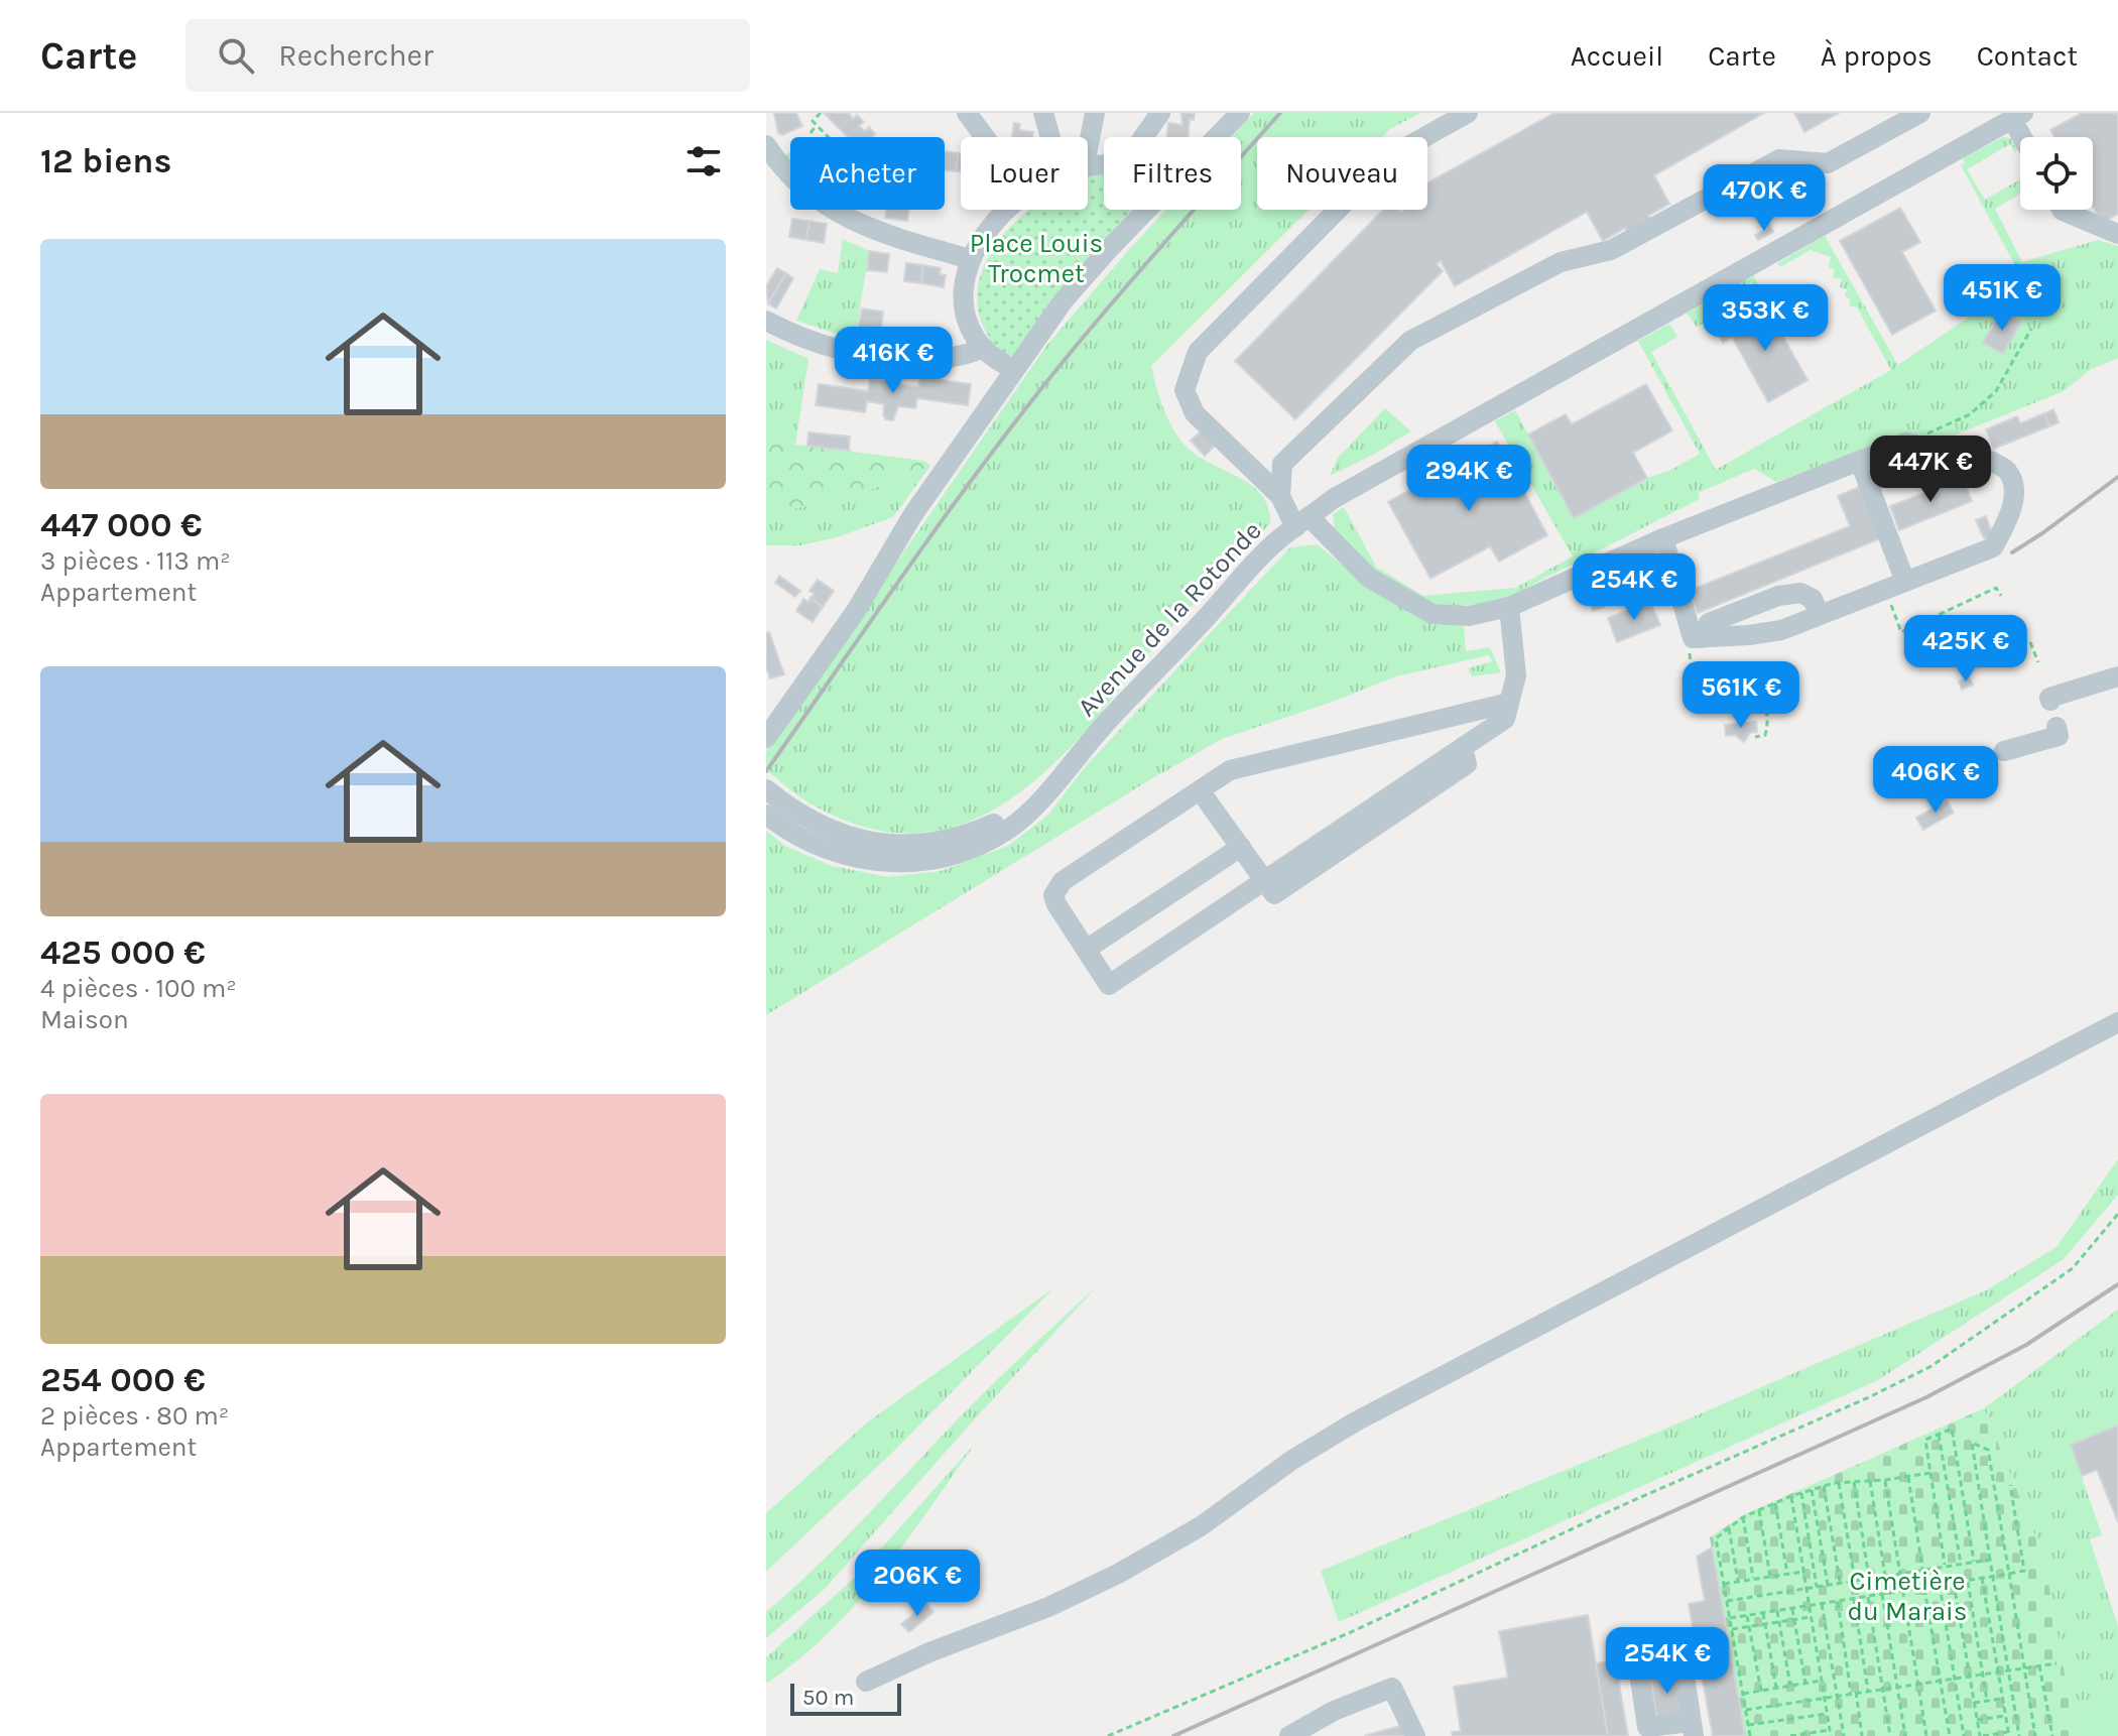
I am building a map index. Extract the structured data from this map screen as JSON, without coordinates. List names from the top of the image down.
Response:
{
  "streets": {
    "street": ["Avenue de la Rotonde"]
  },
  "parks": ["Place Louis Trocmet", "Cimetière du Marais"],
  "scale_bar": "50 m",
  "page": {
    "header": "Carte",
    "search": "Rechercher",
    "nav": [
      "Accueil",
      "Carte",
      "À propos",
      "Contact"
    ],
    "heading": "12 biens",
    "chip": [
      "Acheter",
      "Louer",
      "Filtres",
      "Nouveau"
    ],
    "price": [
      "470K €",
      "451K €",
      "353K €",
      "416K €",
      "447K €",
      "294K €",
      "254K €",
      "425K €",
      "561K €",
      "406K €",
      "206K €",
      "254K €"
    ],
    "list": [
      {
        "name": "447 000 €",
        "note": "3 pièces · 113 m² · Appartement"
      },
      {
        "name": "425 000 €",
        "note": "4 pièces · 100 m² · Maison"
      },
      {
        "name": "254 000 €",
        "note": "2 pièces · 80 m² · Appartement"
      }
    ],
    "scale": "50 m"
  }
}
